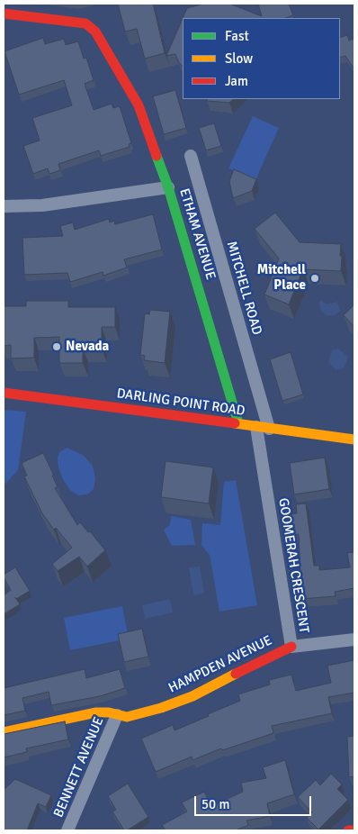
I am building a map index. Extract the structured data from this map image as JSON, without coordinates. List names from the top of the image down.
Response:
{
  "streets": {
    "street": [
      "ETHAM AVENUE",
      "MITCHELL ROAD",
      "DARLING POINT ROAD",
      "GOOMERAH CRESCENT",
      "HAMPDEN AVENUE",
      "BENNETT AVENUE"
    ]
  },
  "crossings": [
    ["ETHAM AVENUE", "DARLING POINT ROAD"],
    ["MITCHELL ROAD", "DARLING POINT ROAD"],
    ["DARLING POINT ROAD", "GOOMERAH CRESCENT"],
    ["GOOMERAH CRESCENT", "HAMPDEN AVENUE"],
    ["HAMPDEN AVENUE", "BENNETT AVENUE"]
  ],
  "places": ["Mitchell Place", "Nevada"],
  "legend": ["Fast", "Slow", "Jam"],
  "scale_bar": "50 m"
}
